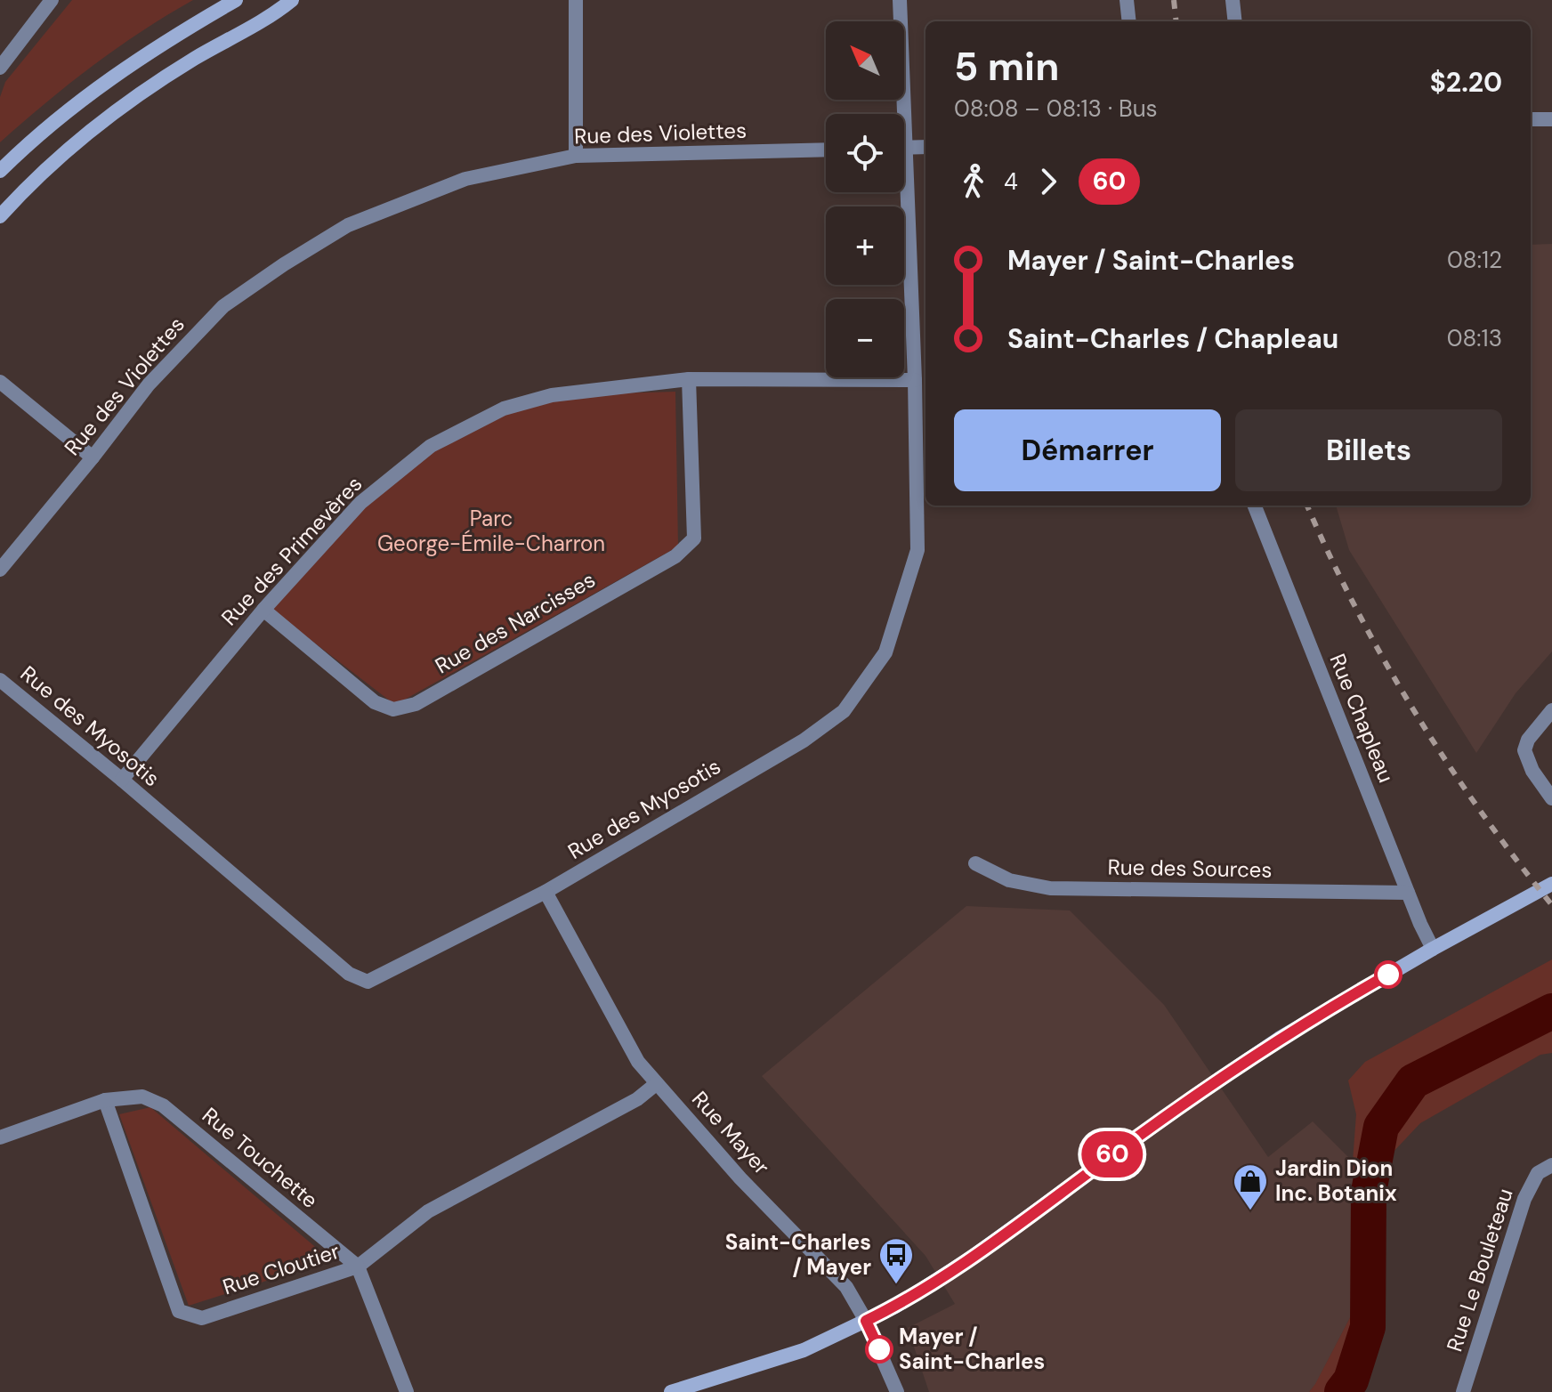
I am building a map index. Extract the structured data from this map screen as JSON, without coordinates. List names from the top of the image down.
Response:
{
  "streets": {
    "street": [
      "Rue des Violettes",
      "Rue des Primevères",
      "Rue des Narcisses",
      "Rue Chapleau",
      "Rue des Myosotis",
      "Rue des Sources",
      "Rue Mayer",
      "Rue Touchette",
      "Rue Cloutier",
      "Rue Le Bouleteau"
    ]
  },
  "crossings": [
    ["Rue des Primevères", "Rue des Narcisses"],
    ["Rue des Primevères", "Rue des Myosotis"],
    ["Rue Chapleau", "Rue des Sources"],
    ["Rue des Myosotis", "Rue Mayer"],
    ["Rue Mayer", "Rue Cloutier"],
    ["Rue Touchette", "Rue Cloutier"]
  ],
  "parks": ["Parc George-Émile-Charron"],
  "places": {
    "shop": ["Jardin Dion Inc. Botanix"],
    "bus stop": ["Saint-Charles / Mayer"],
    "other": ["Mayer / Saint-Charles"]
  },
  "lines": ["bus line 60"],
  "north": "top left",
  "page": {
    "on_map": "60",
    "map_buttons": ["+", "−"],
    "heading": ["5 min", "08:08 – 08:13 · Bus", "$2.20"],
    "legs": ["4", "60"],
    "list": [
      {
        "name": "Mayer / Saint-Charles",
        "value": "08:12"
      },
      {
        "name": "Saint-Charles / Chapleau",
        "value": "08:13"
      }
    ],
    "buttons": ["Démarrer", "Billets"]
  }
}
